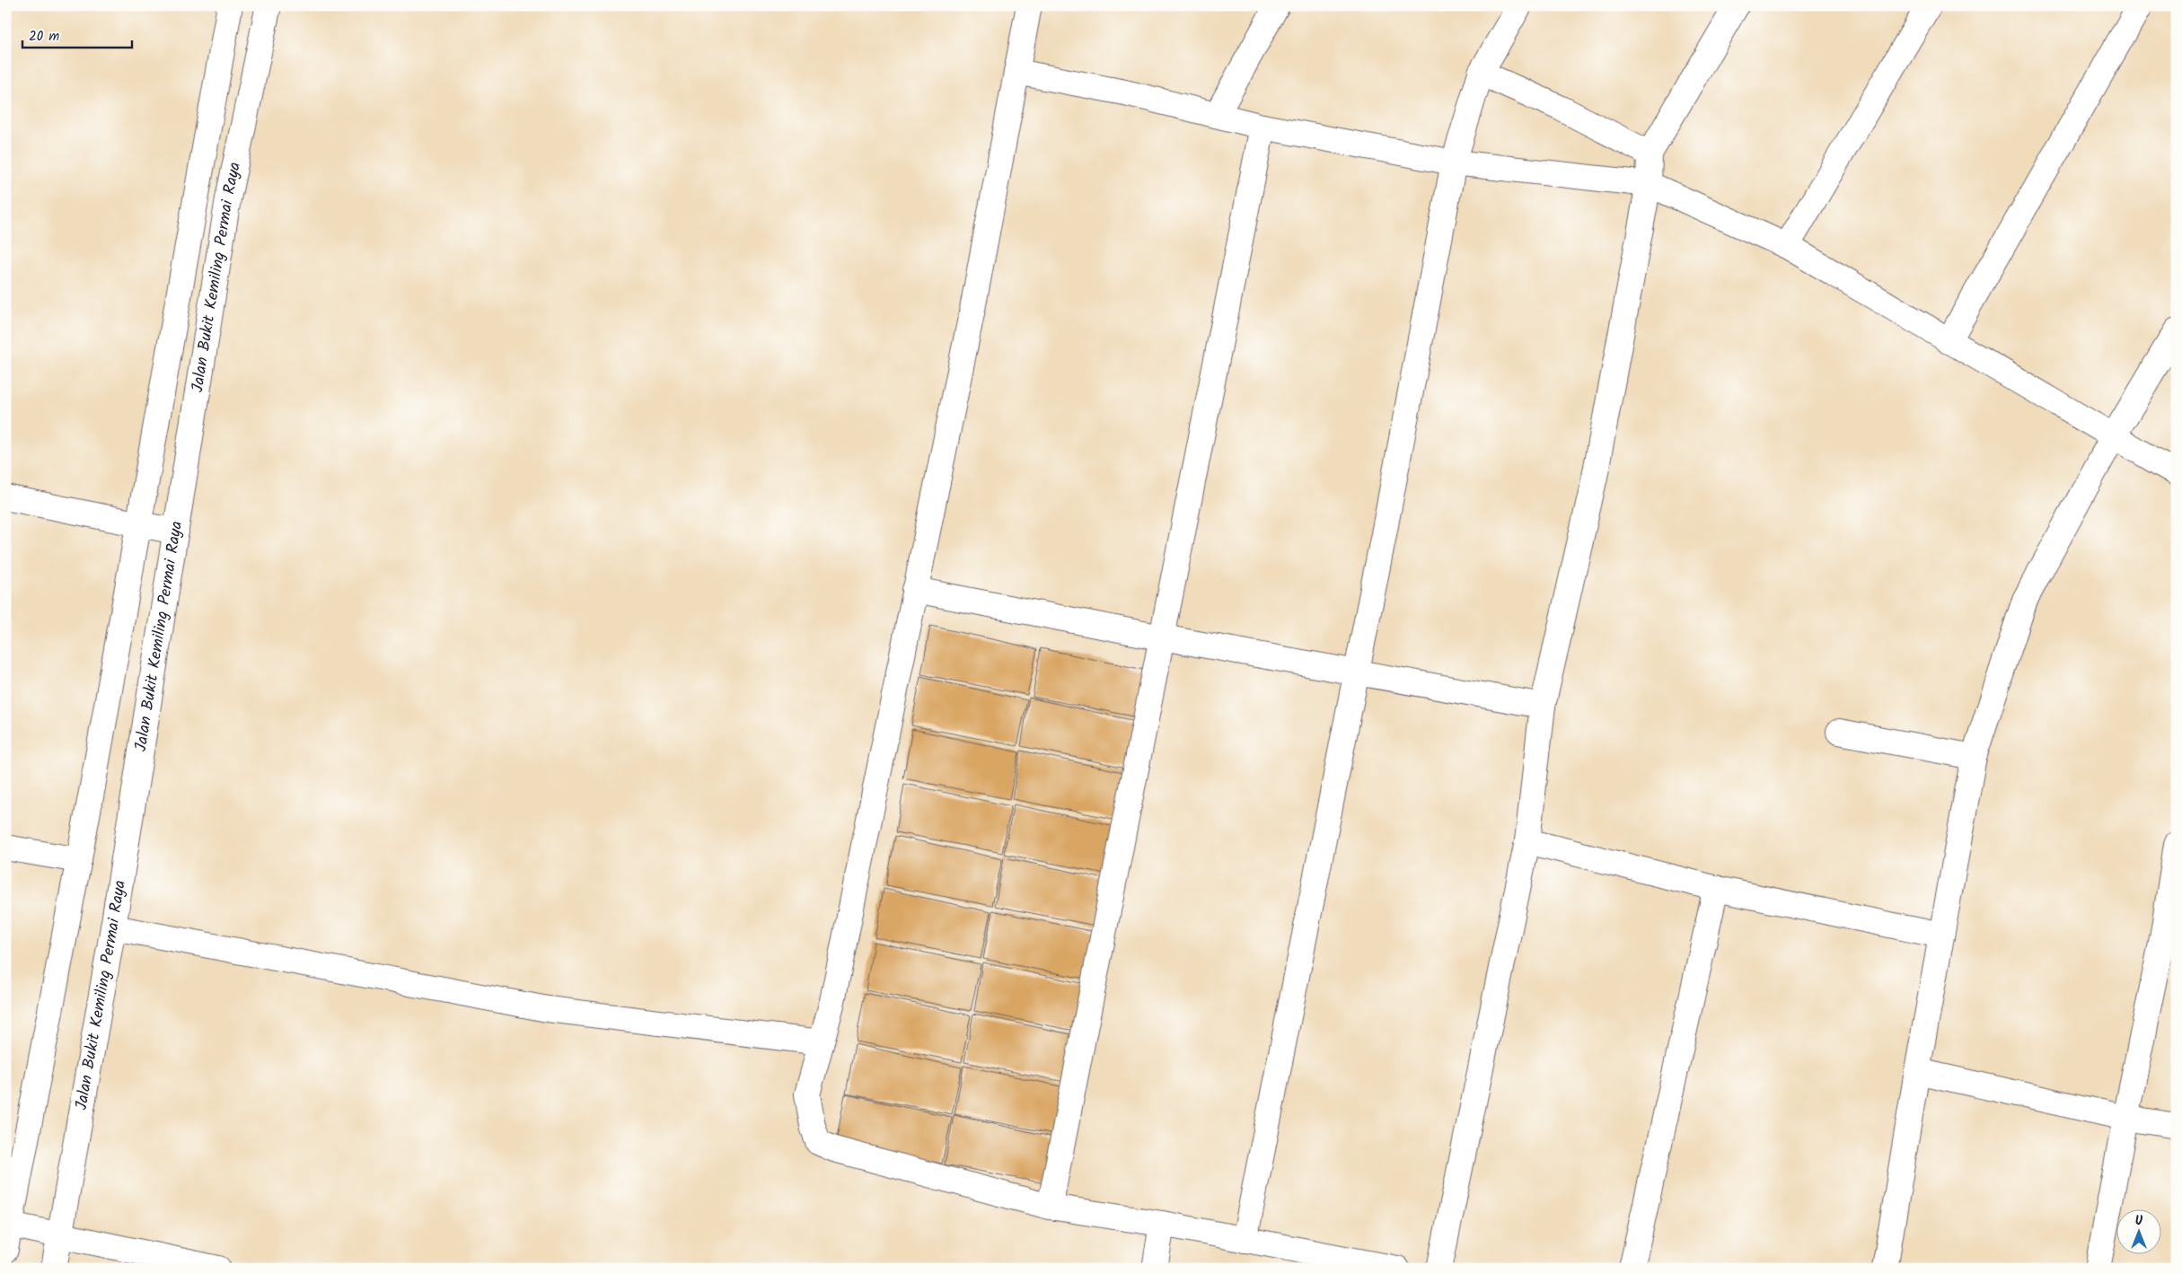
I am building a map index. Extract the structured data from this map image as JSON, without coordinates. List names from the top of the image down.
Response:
{
  "streets": {
    "street": ["Jalan Bukit Kemiling Permai Raya"]
  },
  "scale_bar": "20 m",
  "north": "top"
}
